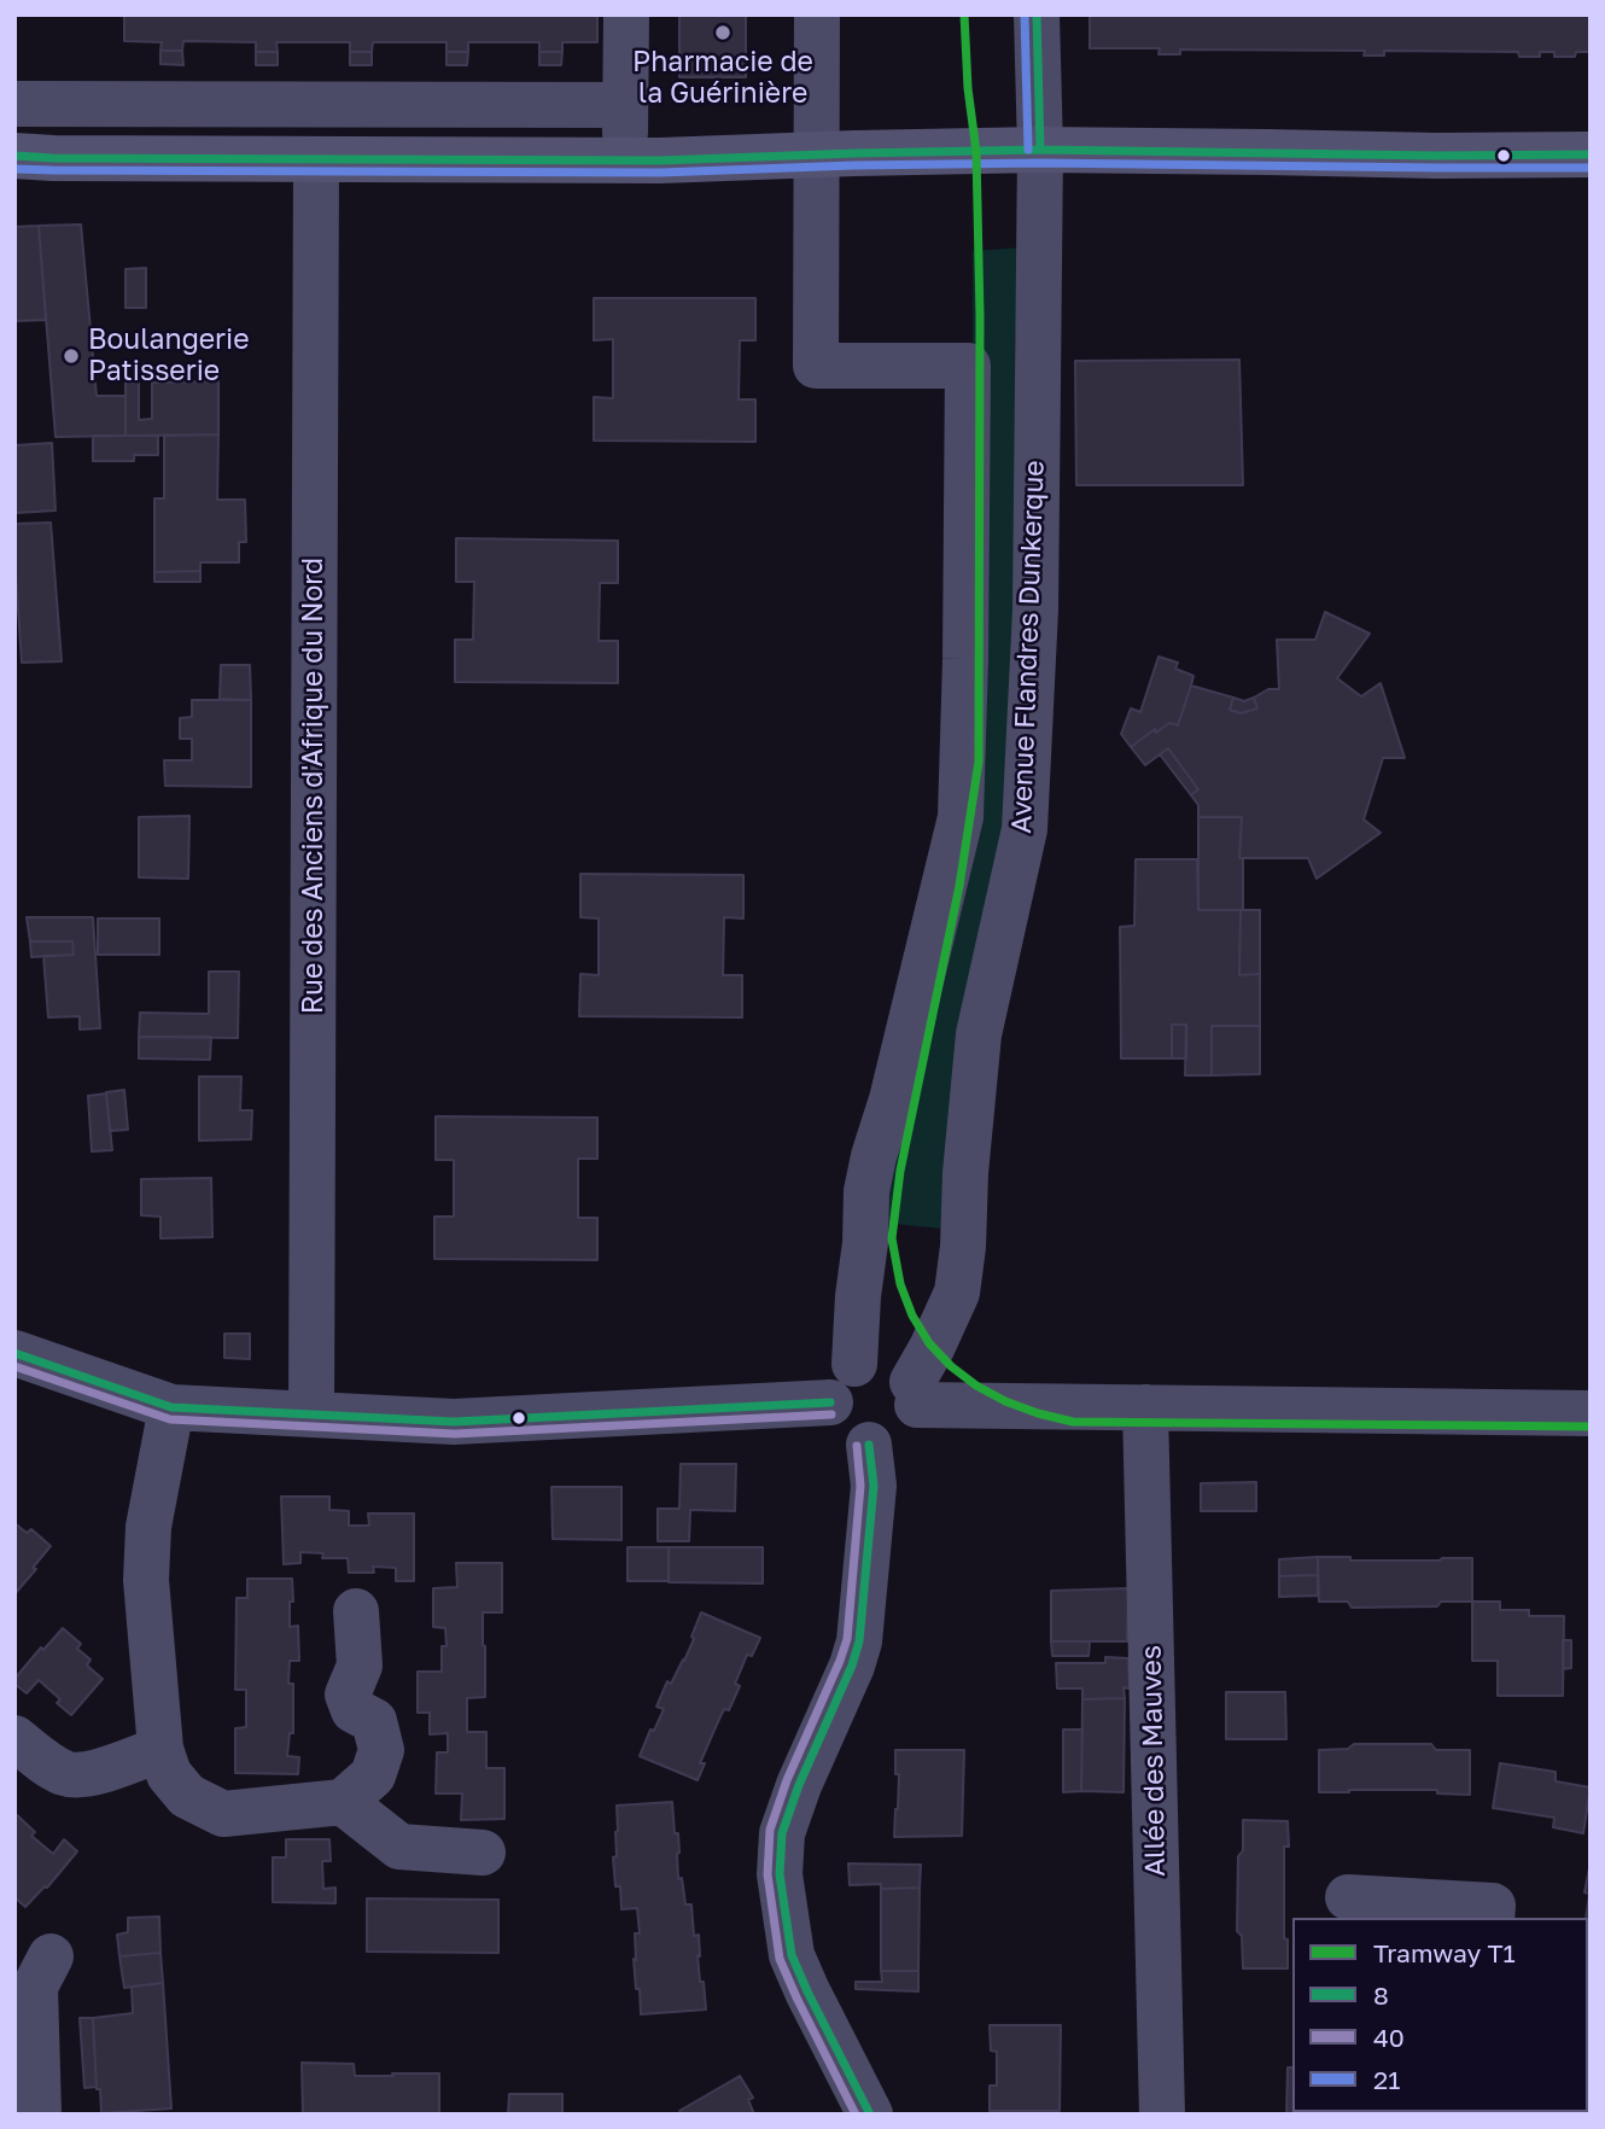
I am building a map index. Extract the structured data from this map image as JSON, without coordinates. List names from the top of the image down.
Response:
{
  "streets": {
    "street": ["Avenue Flandres Dunkerque", "Rue des Anciens d'Afrique du Nord", "Allée des Mauves"]
  },
  "places": ["Pharmacie de la Guérinière", "Boulangerie Patisserie"],
  "lines": [
    "tram line T1",
    "transit line 8",
    "transit line 21",
    "transit line 40"
  ],
  "legend": [
    "Tramway T1",
    "8",
    "40",
    "21"
  ]
}
